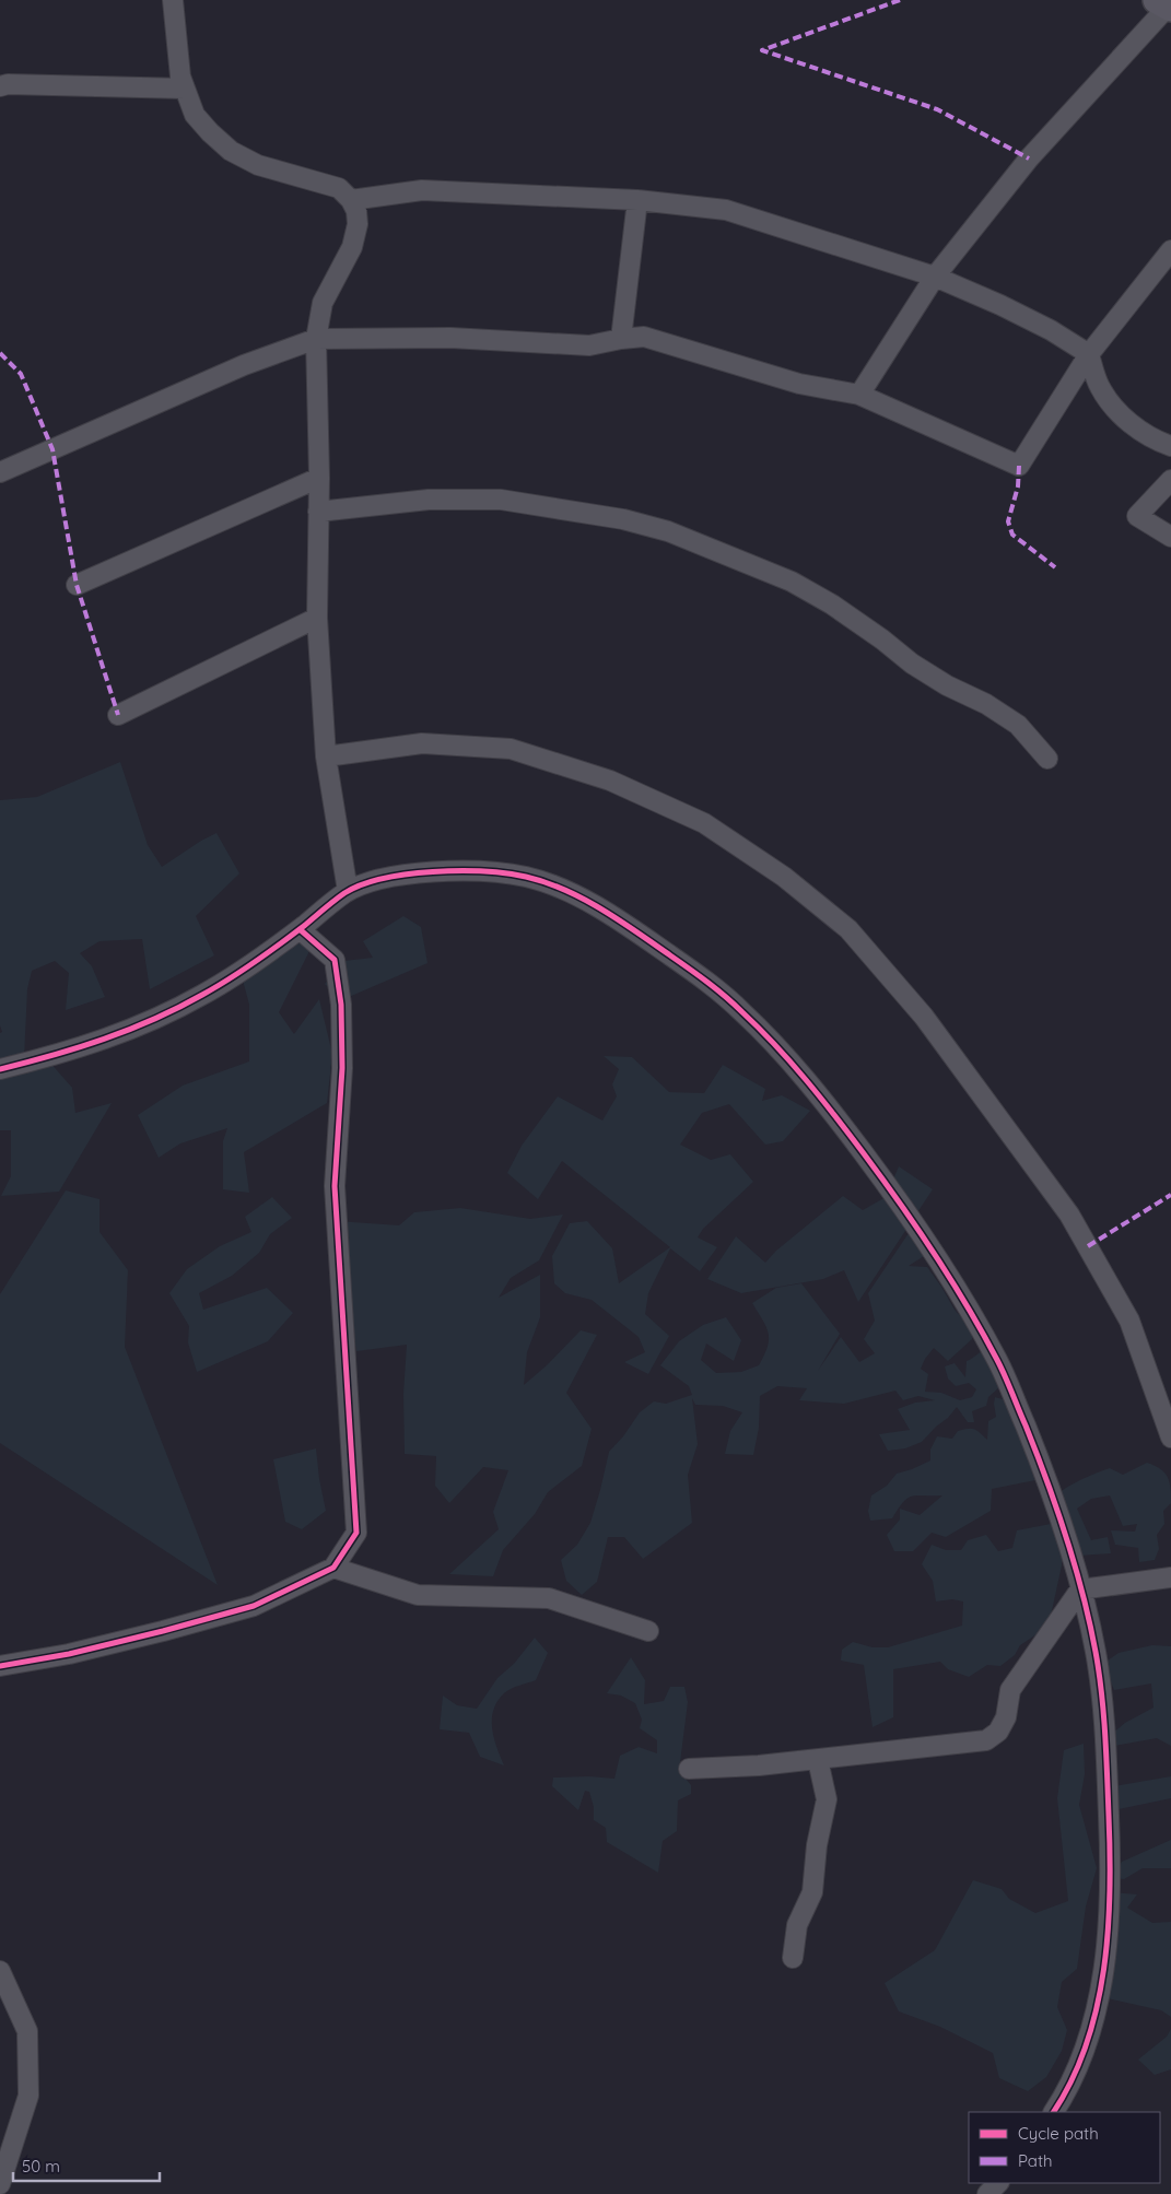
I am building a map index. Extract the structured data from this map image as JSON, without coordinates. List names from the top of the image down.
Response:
{
  "legend": ["Cycle path", "Path"],
  "scale_bar": "50 m"
}
